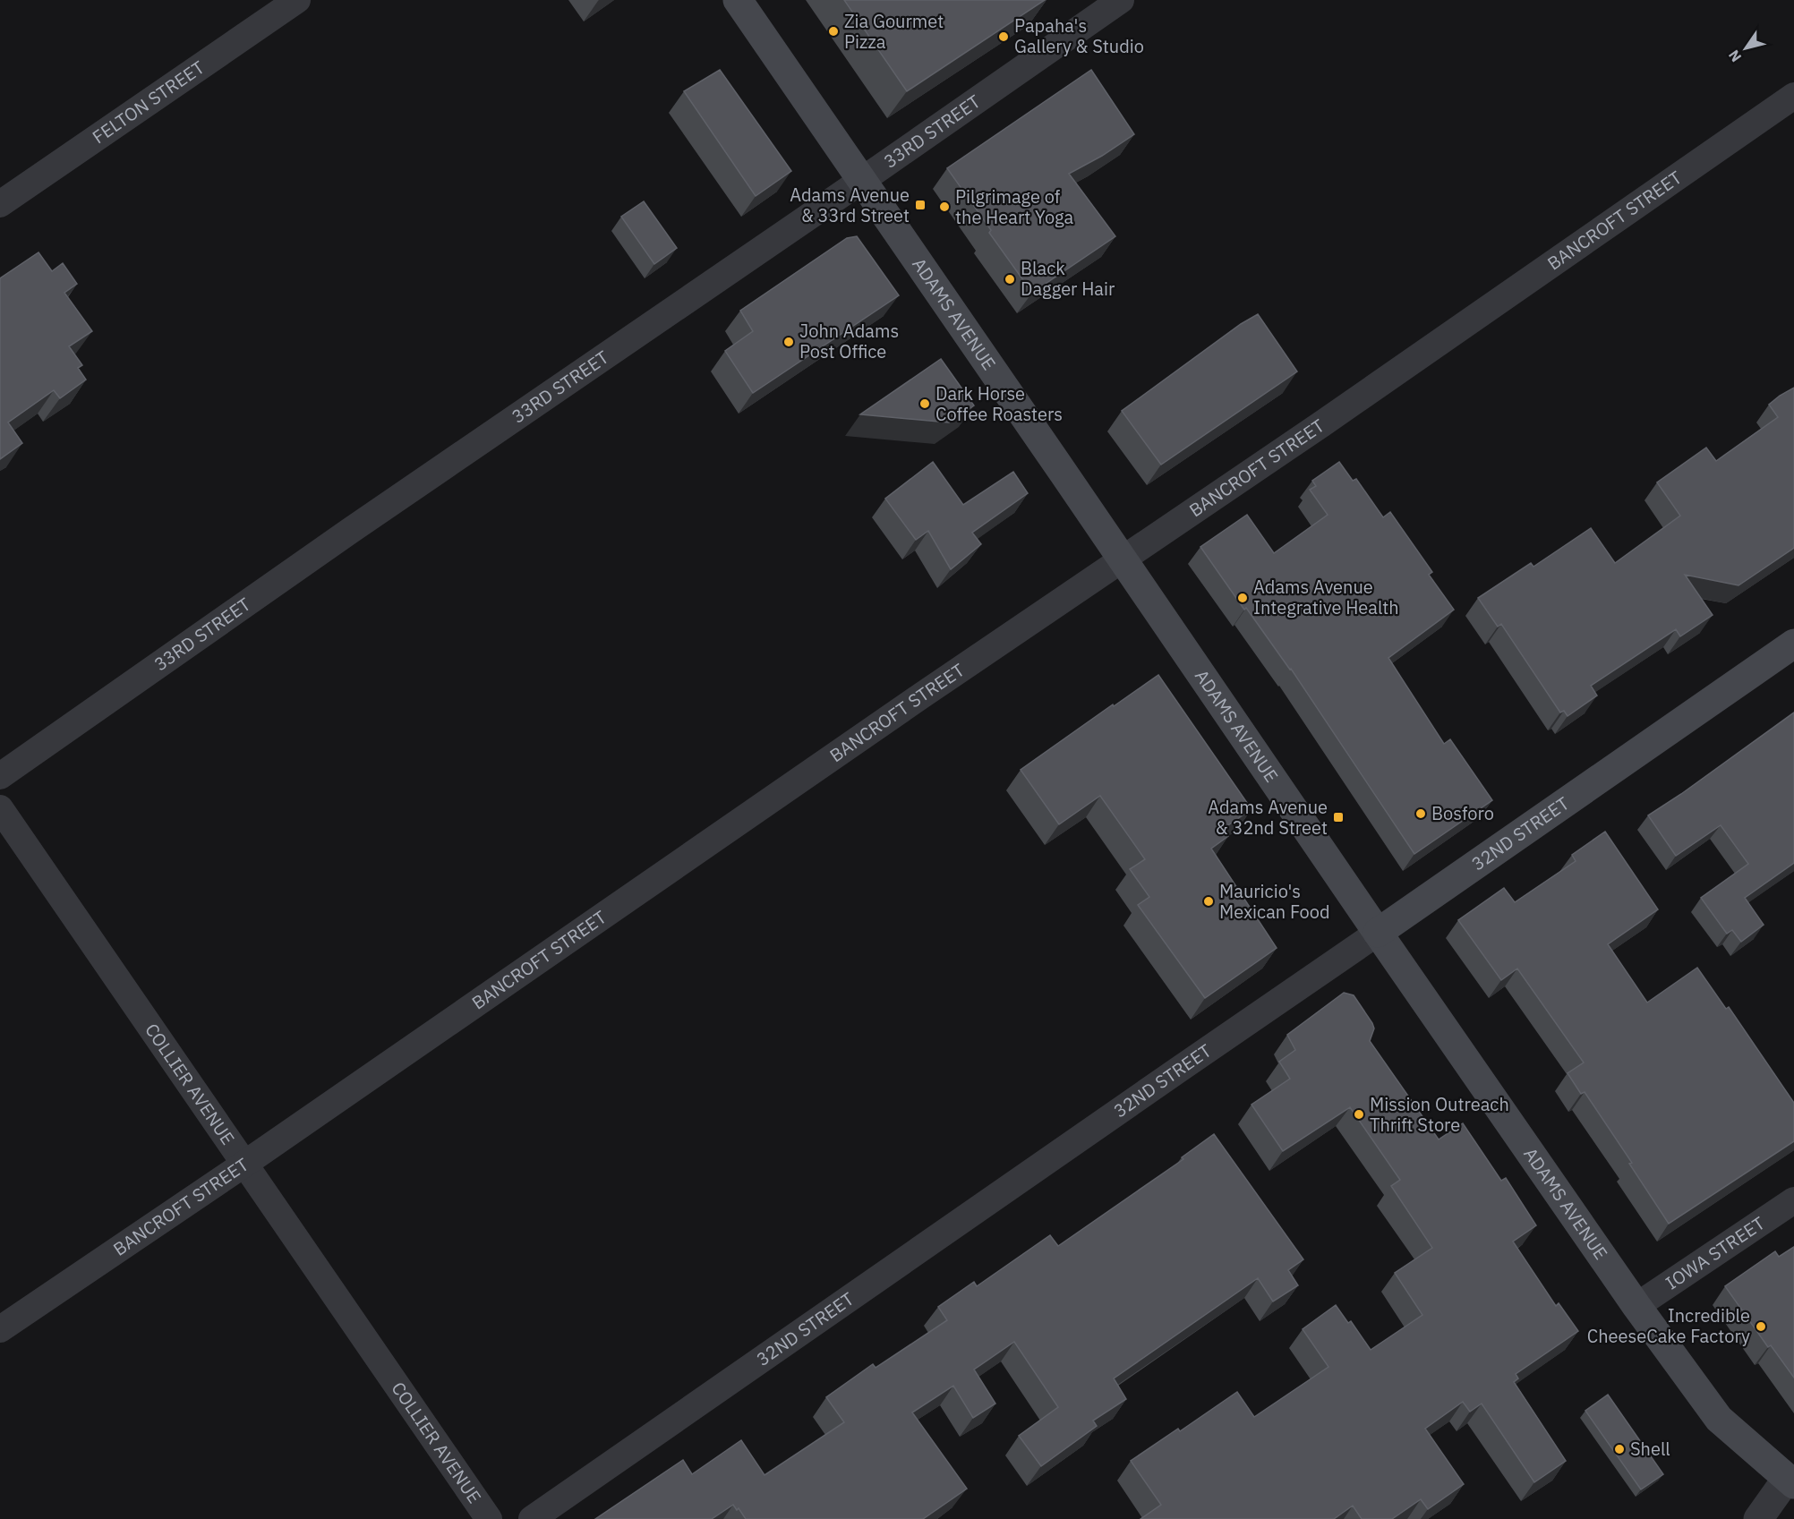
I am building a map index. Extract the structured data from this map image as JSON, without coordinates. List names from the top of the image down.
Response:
{
  "streets": {
    "main road": ["ADAMS AVENUE", "32ND STREET"],
    "street": [
      "FELTON STREET",
      "33RD STREET",
      "BANCROFT STREET",
      "COLLIER AVENUE",
      "IOWA STREET"
    ]
  },
  "crossings": [
    ["33RD STREET", "ADAMS AVENUE"],
    ["BANCROFT STREET", "ADAMS AVENUE"],
    ["BANCROFT STREET", "COLLIER AVENUE"],
    ["ADAMS AVENUE", "32ND STREET"],
    ["ADAMS AVENUE", "IOWA STREET"]
  ],
  "places": {
    "other": [
      "Zia Gourmet Pizza",
      "Papaha's Gallery & Studio",
      "Pilgrimage of the Heart Yoga",
      "Black Dagger Hair",
      "John Adams Post Office",
      "Dark Horse Coffee Roasters",
      "Adams Avenue Integrative Health",
      "Bosforo",
      "Mauricio's Mexican Food",
      "Mission Outreach Thrift Store",
      "Incredible CheeseCake Factory",
      "Shell"
    ],
    "transit": ["Adams Avenue & 33rd Street", "Adams Avenue & 32nd Street"]
  },
  "north": "bottom left"
}
